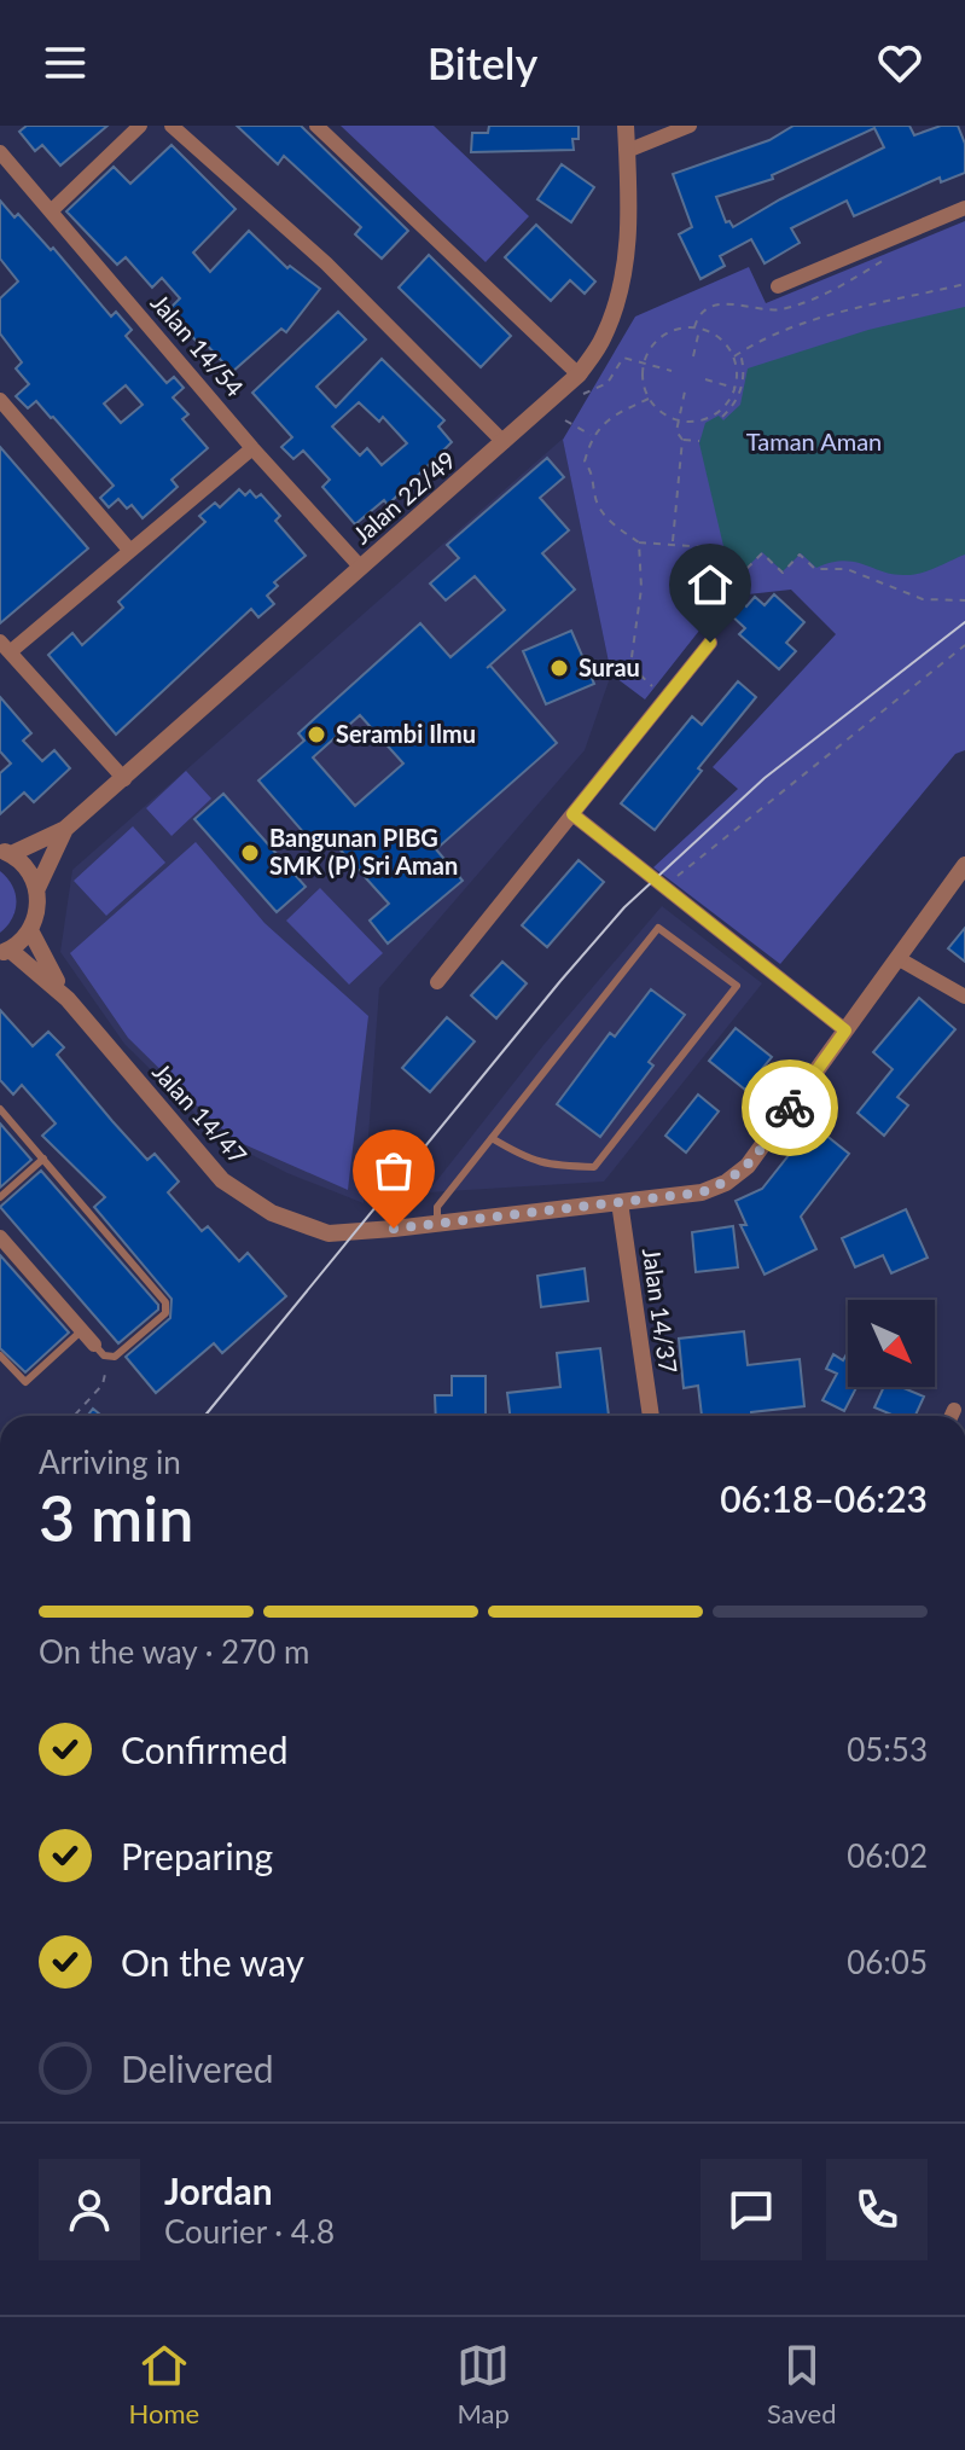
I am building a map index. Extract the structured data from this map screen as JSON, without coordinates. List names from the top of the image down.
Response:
{
  "streets": {
    "street": [
      "Jalan 14/54",
      "Jalan 22/49",
      "Jalan 14/47",
      "Jalan 14/37"
    ]
  },
  "crossings": [
    ["Jalan 14/54", "Jalan 22/49"],
    ["Jalan 22/49", "Jalan 14/47"],
    ["Jalan 14/47", "Jalan 14/37"]
  ],
  "parks": ["Taman Aman"],
  "places": ["Surau", "Serambi Ilmu", "Bangunan PIBG SMK (P) Sri Aman"],
  "north": "bottom right",
  "page": {
    "header": "Bitely",
    "heading": ["3 min", "Arriving in", "06:18–06:23"],
    "panel": ["Jordan", "Courier · 4.8"],
    "bar": "On the way · 270 m",
    "list": [
      ["Confirmed", "05:53"],
      ["Preparing", "06:02"],
      ["On the way", "06:05"],
      "Delivered"
    ],
    "tabs": ["Home", "Map", "Saved"]
  }
}
